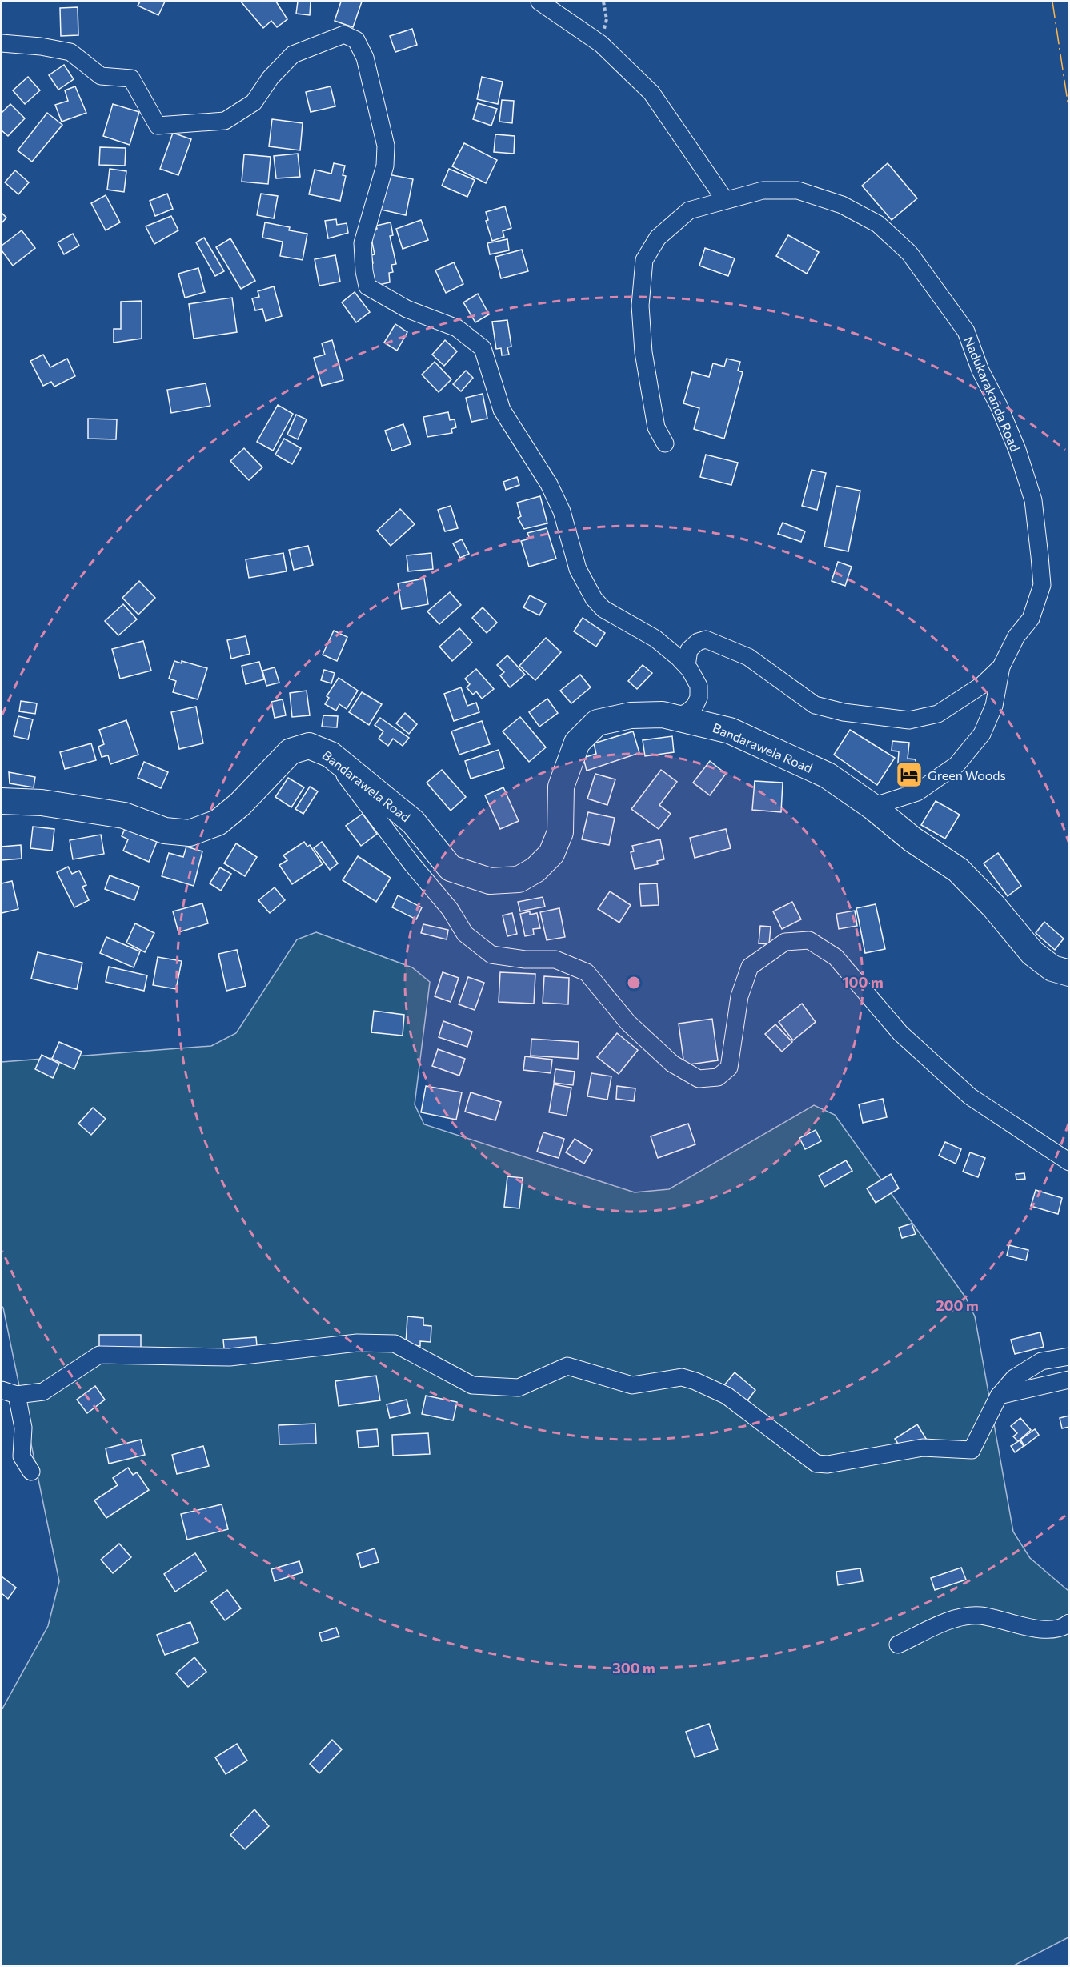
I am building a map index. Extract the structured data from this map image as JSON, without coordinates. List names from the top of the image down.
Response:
{
  "streets": {
    "highway": ["Bandarawela Road"],
    "lane": ["Nadukarakanda Road"]
  },
  "places": {
    "hotel": ["Green Woods"]
  },
  "rings": ["100 m", "200 m", "300 m"]
}
